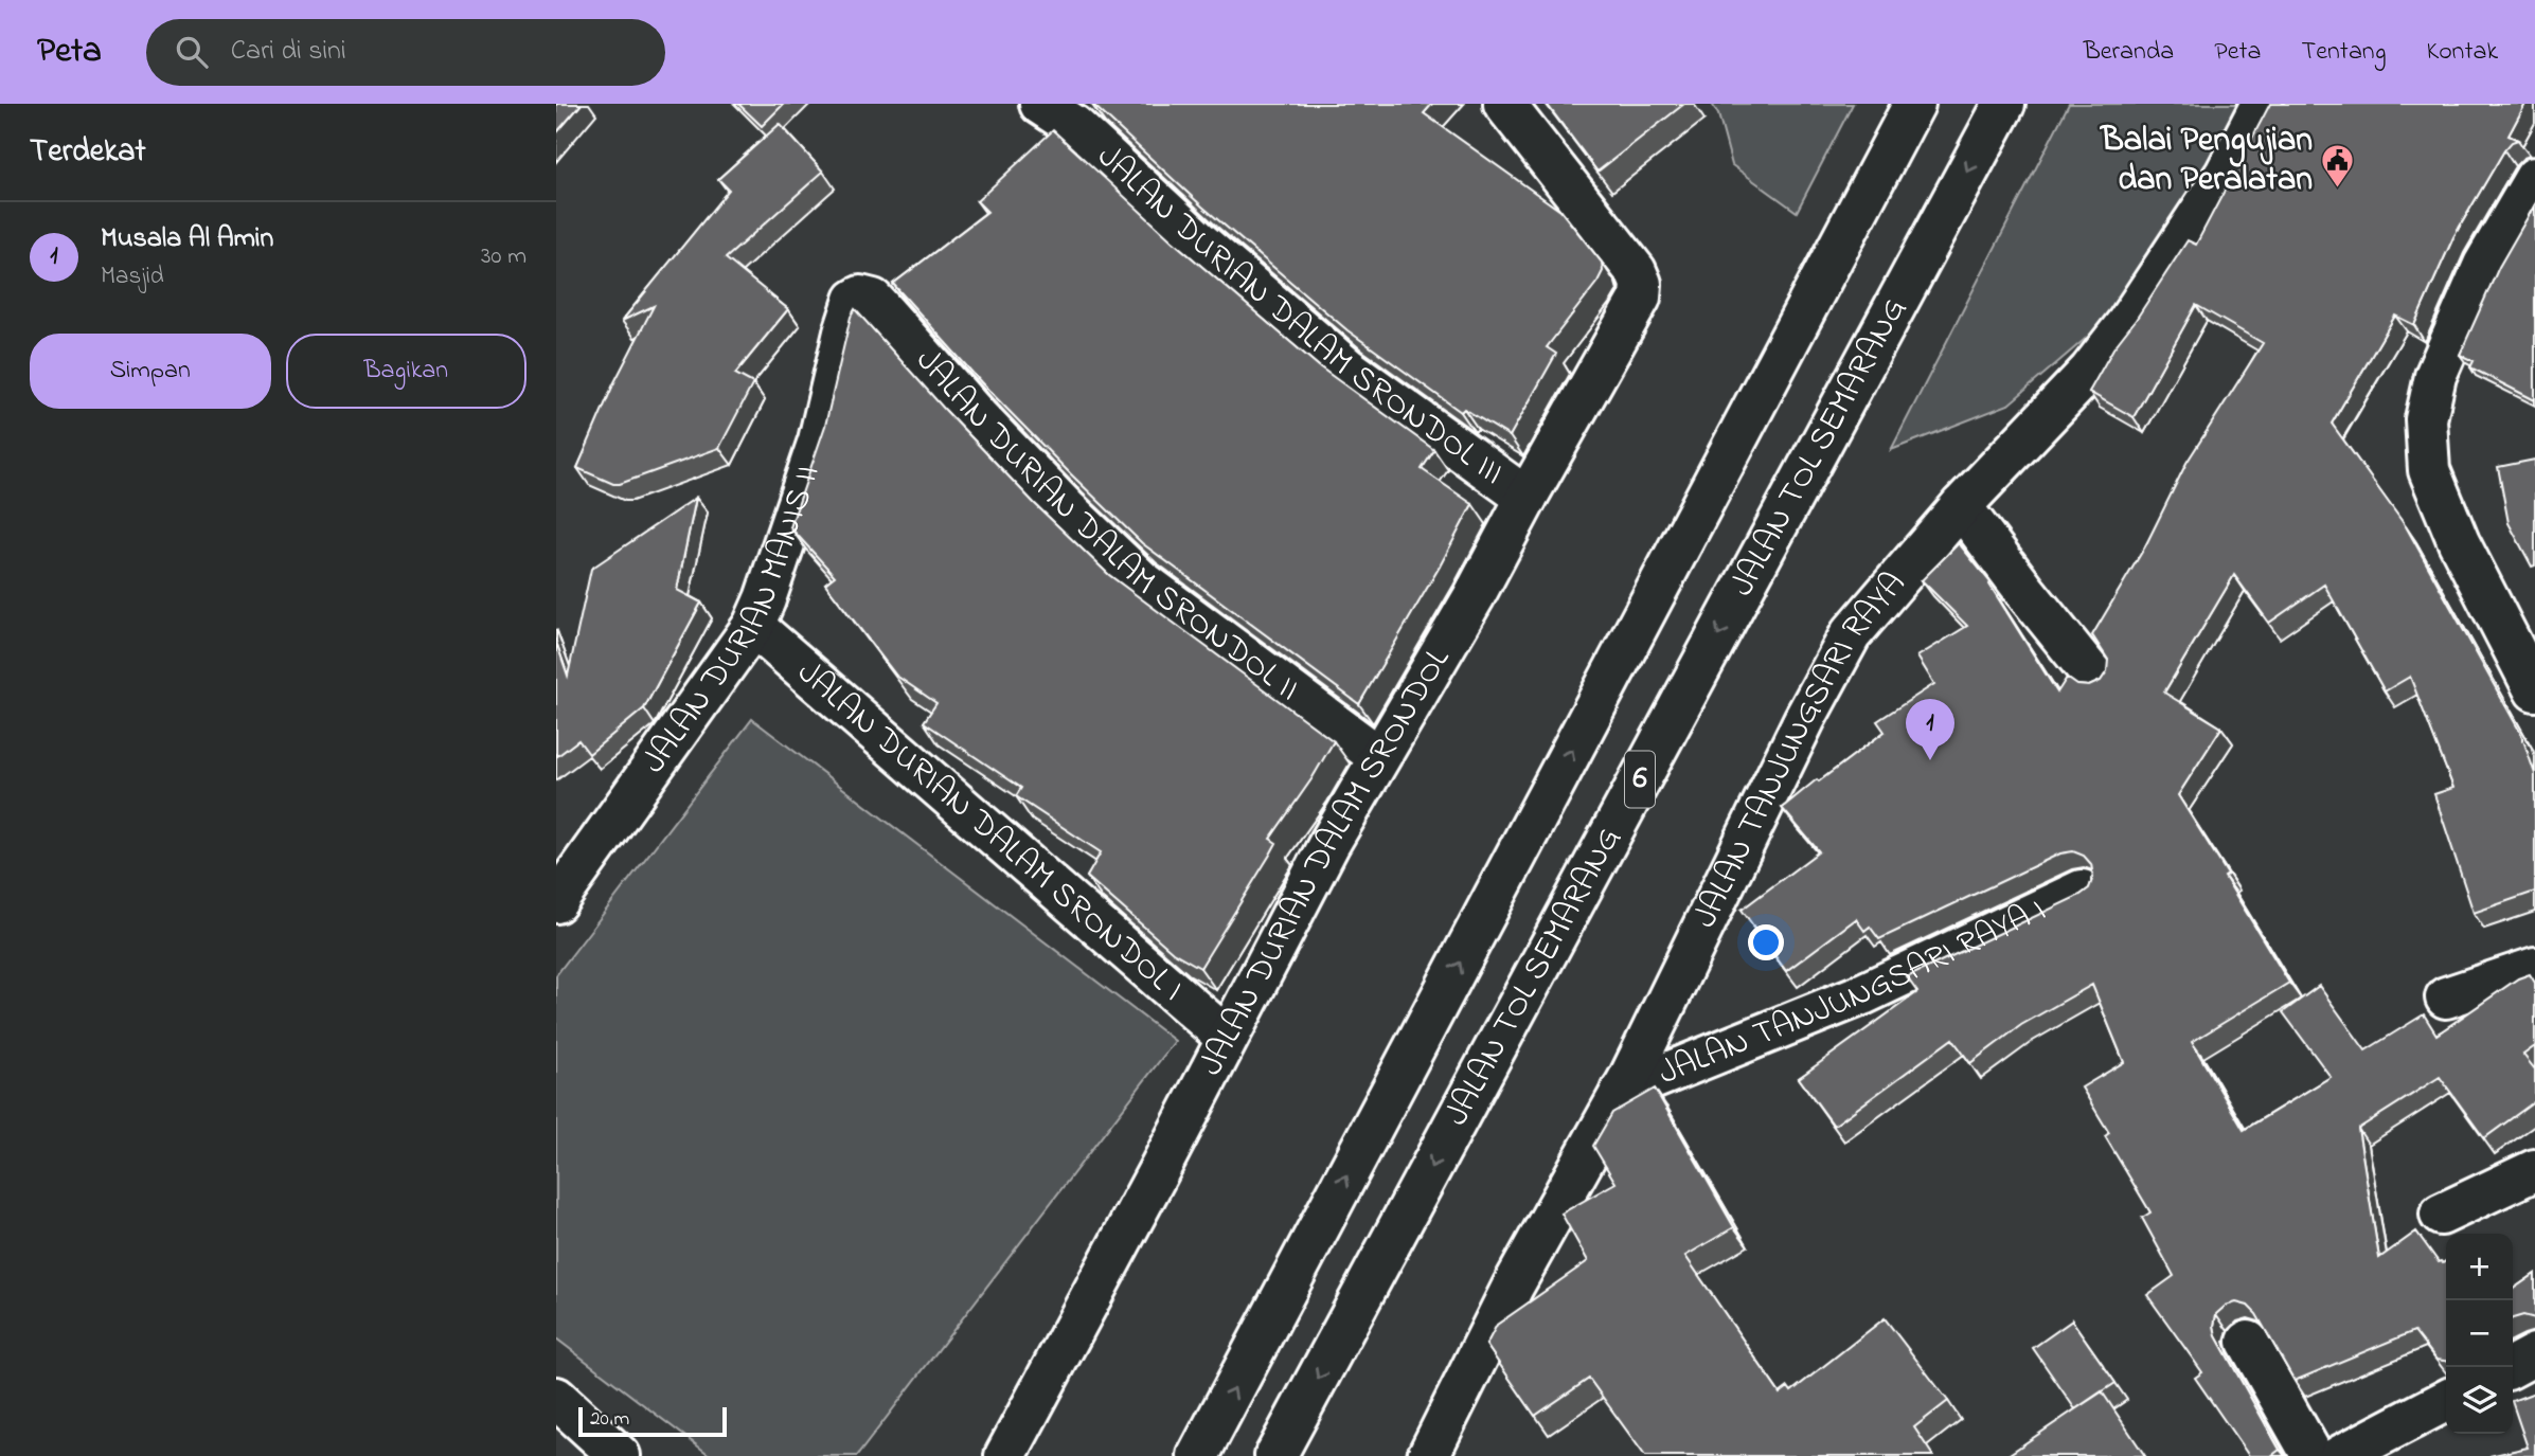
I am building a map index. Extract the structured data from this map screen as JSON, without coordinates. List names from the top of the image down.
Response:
{
  "streets": {
    "main road": [
      "JALAN DURIAN DALAM SRONDOL III",
      "JALAN TOL SEMARANG",
      "JALAN DURIAN DALAM SRONDOL II",
      "JALAN DURIAN MANIS II",
      "JALAN TANJUNGSARI RAYA",
      "6",
      "JALAN DURIAN DALAM SRONDOL I",
      "JALAN DURIAN DALAM SRONDOL",
      "JALAN TANJUNGSARI RAYA I"
    ]
  },
  "crossings": [
    ["JALAN DURIAN DALAM SRONDOL III", "JALAN DURIAN DALAM SRONDOL"],
    ["JALAN DURIAN DALAM SRONDOL II", "JALAN DURIAN MANIS II"],
    ["JALAN DURIAN DALAM SRONDOL II", "JALAN DURIAN DALAM SRONDOL"],
    ["JALAN DURIAN MANIS II", "JALAN DURIAN DALAM SRONDOL I"],
    ["JALAN TANJUNGSARI RAYA", "JALAN TANJUNGSARI RAYA I"],
    ["JALAN DURIAN DALAM SRONDOL I", "JALAN DURIAN DALAM SRONDOL"]
  ],
  "places": {
    "public building": ["Balai Pengujian dan Peralatan"]
  },
  "scale_bar": "20 m",
  "page": {
    "header": "Peta",
    "search": "Cari di sini",
    "nav": [
      "Beranda",
      "Peta",
      "Tentang",
      "Kontak"
    ],
    "heading": "Terdekat",
    "list": [
      {
        "mark": "1",
        "name": "Musala Al Amin",
        "note": "Masjid",
        "value": "30 m"
      }
    ],
    "buttons": ["Simpan", "Bagikan"],
    "pins": "1",
    "map_buttons": ["+", "−"],
    "scale": "20 m"
  }
}
